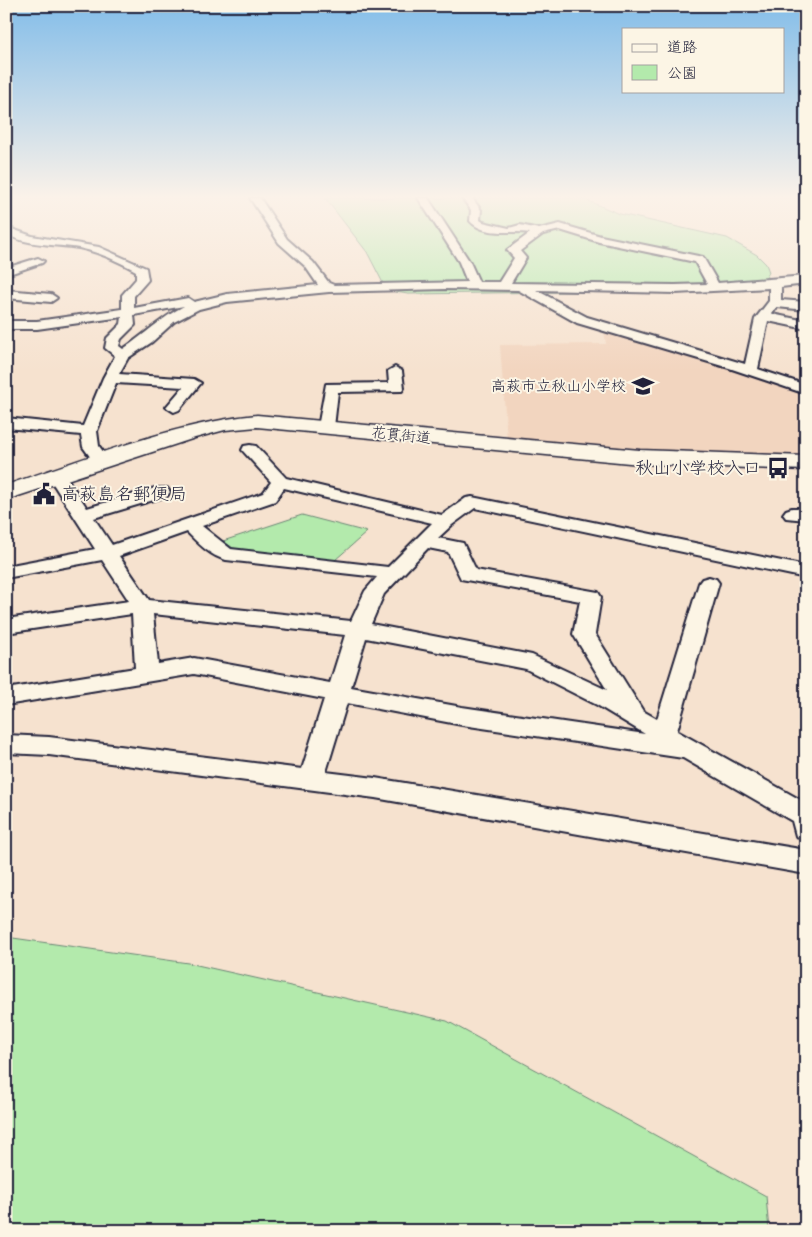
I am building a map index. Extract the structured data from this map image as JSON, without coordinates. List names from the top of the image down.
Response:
{
  "streets": {
    "highway": ["花貫街道"]
  },
  "places": {
    "school or university": ["高萩市立秋山小学校"],
    "bus stop": ["秋山小学校入口"],
    "public building": ["高萩島名郵便局"]
  },
  "legend": ["道路", "公園"]
}
